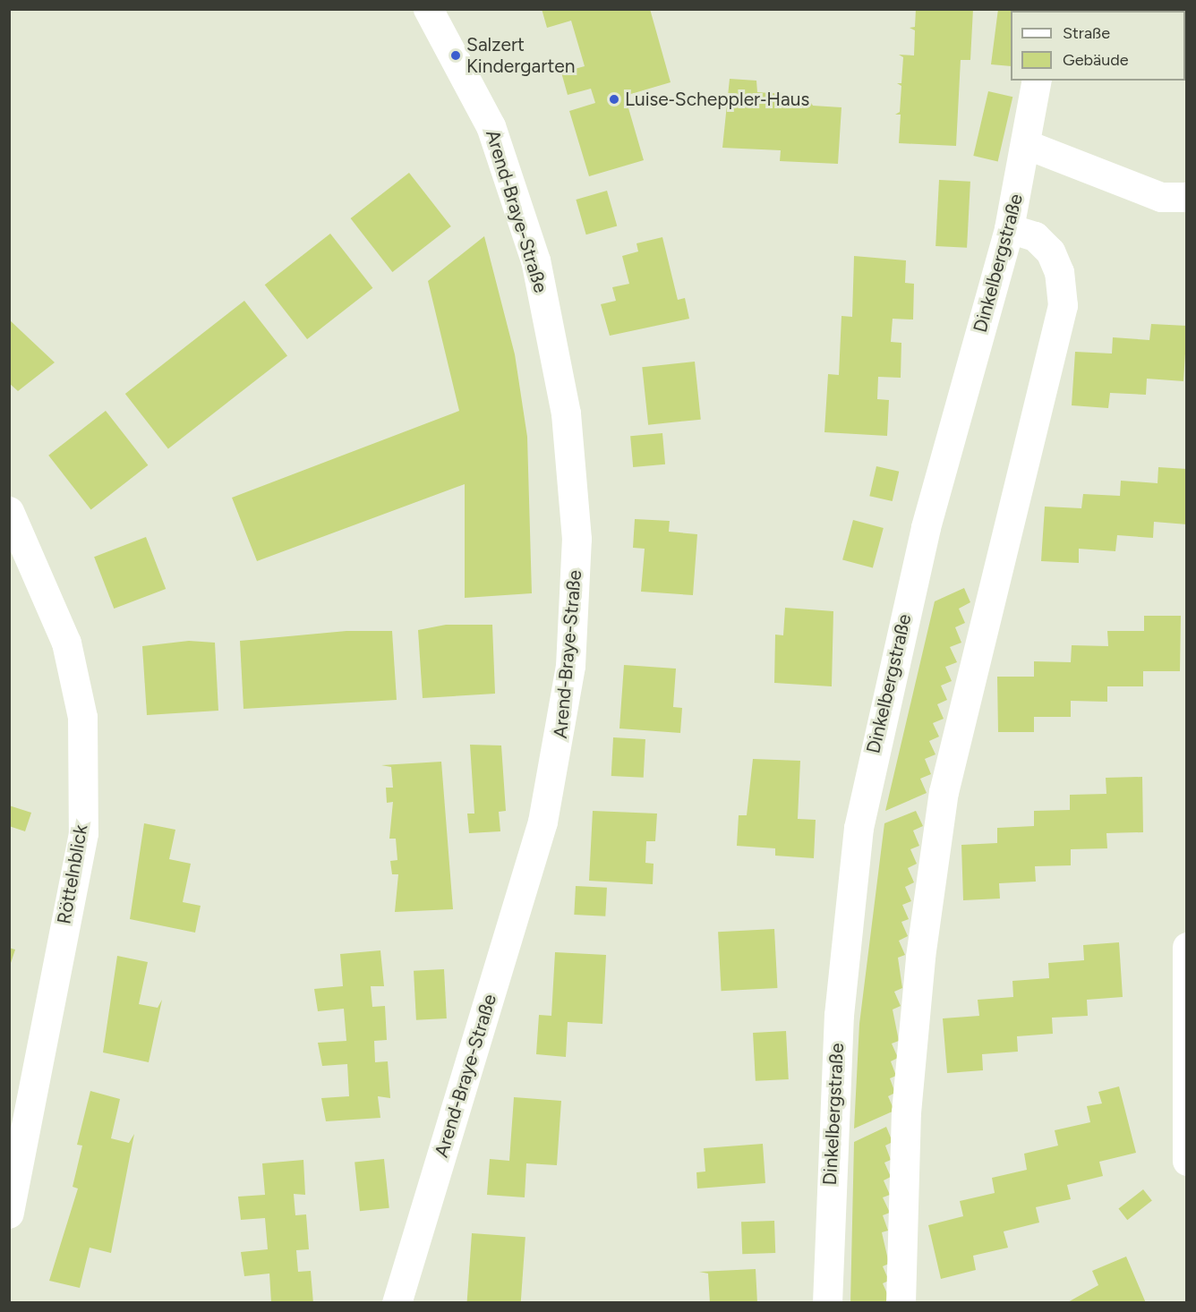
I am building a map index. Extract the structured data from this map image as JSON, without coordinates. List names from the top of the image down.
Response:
{
  "streets": {
    "street": ["Arend-Braye-Straße", "Dinkelbergstraße", "Röttelnblick"]
  },
  "places": ["Salzert Kindergarten", "Luise‑Scheppler‑Haus"],
  "legend": ["Straße", "Gebäude"]
}
